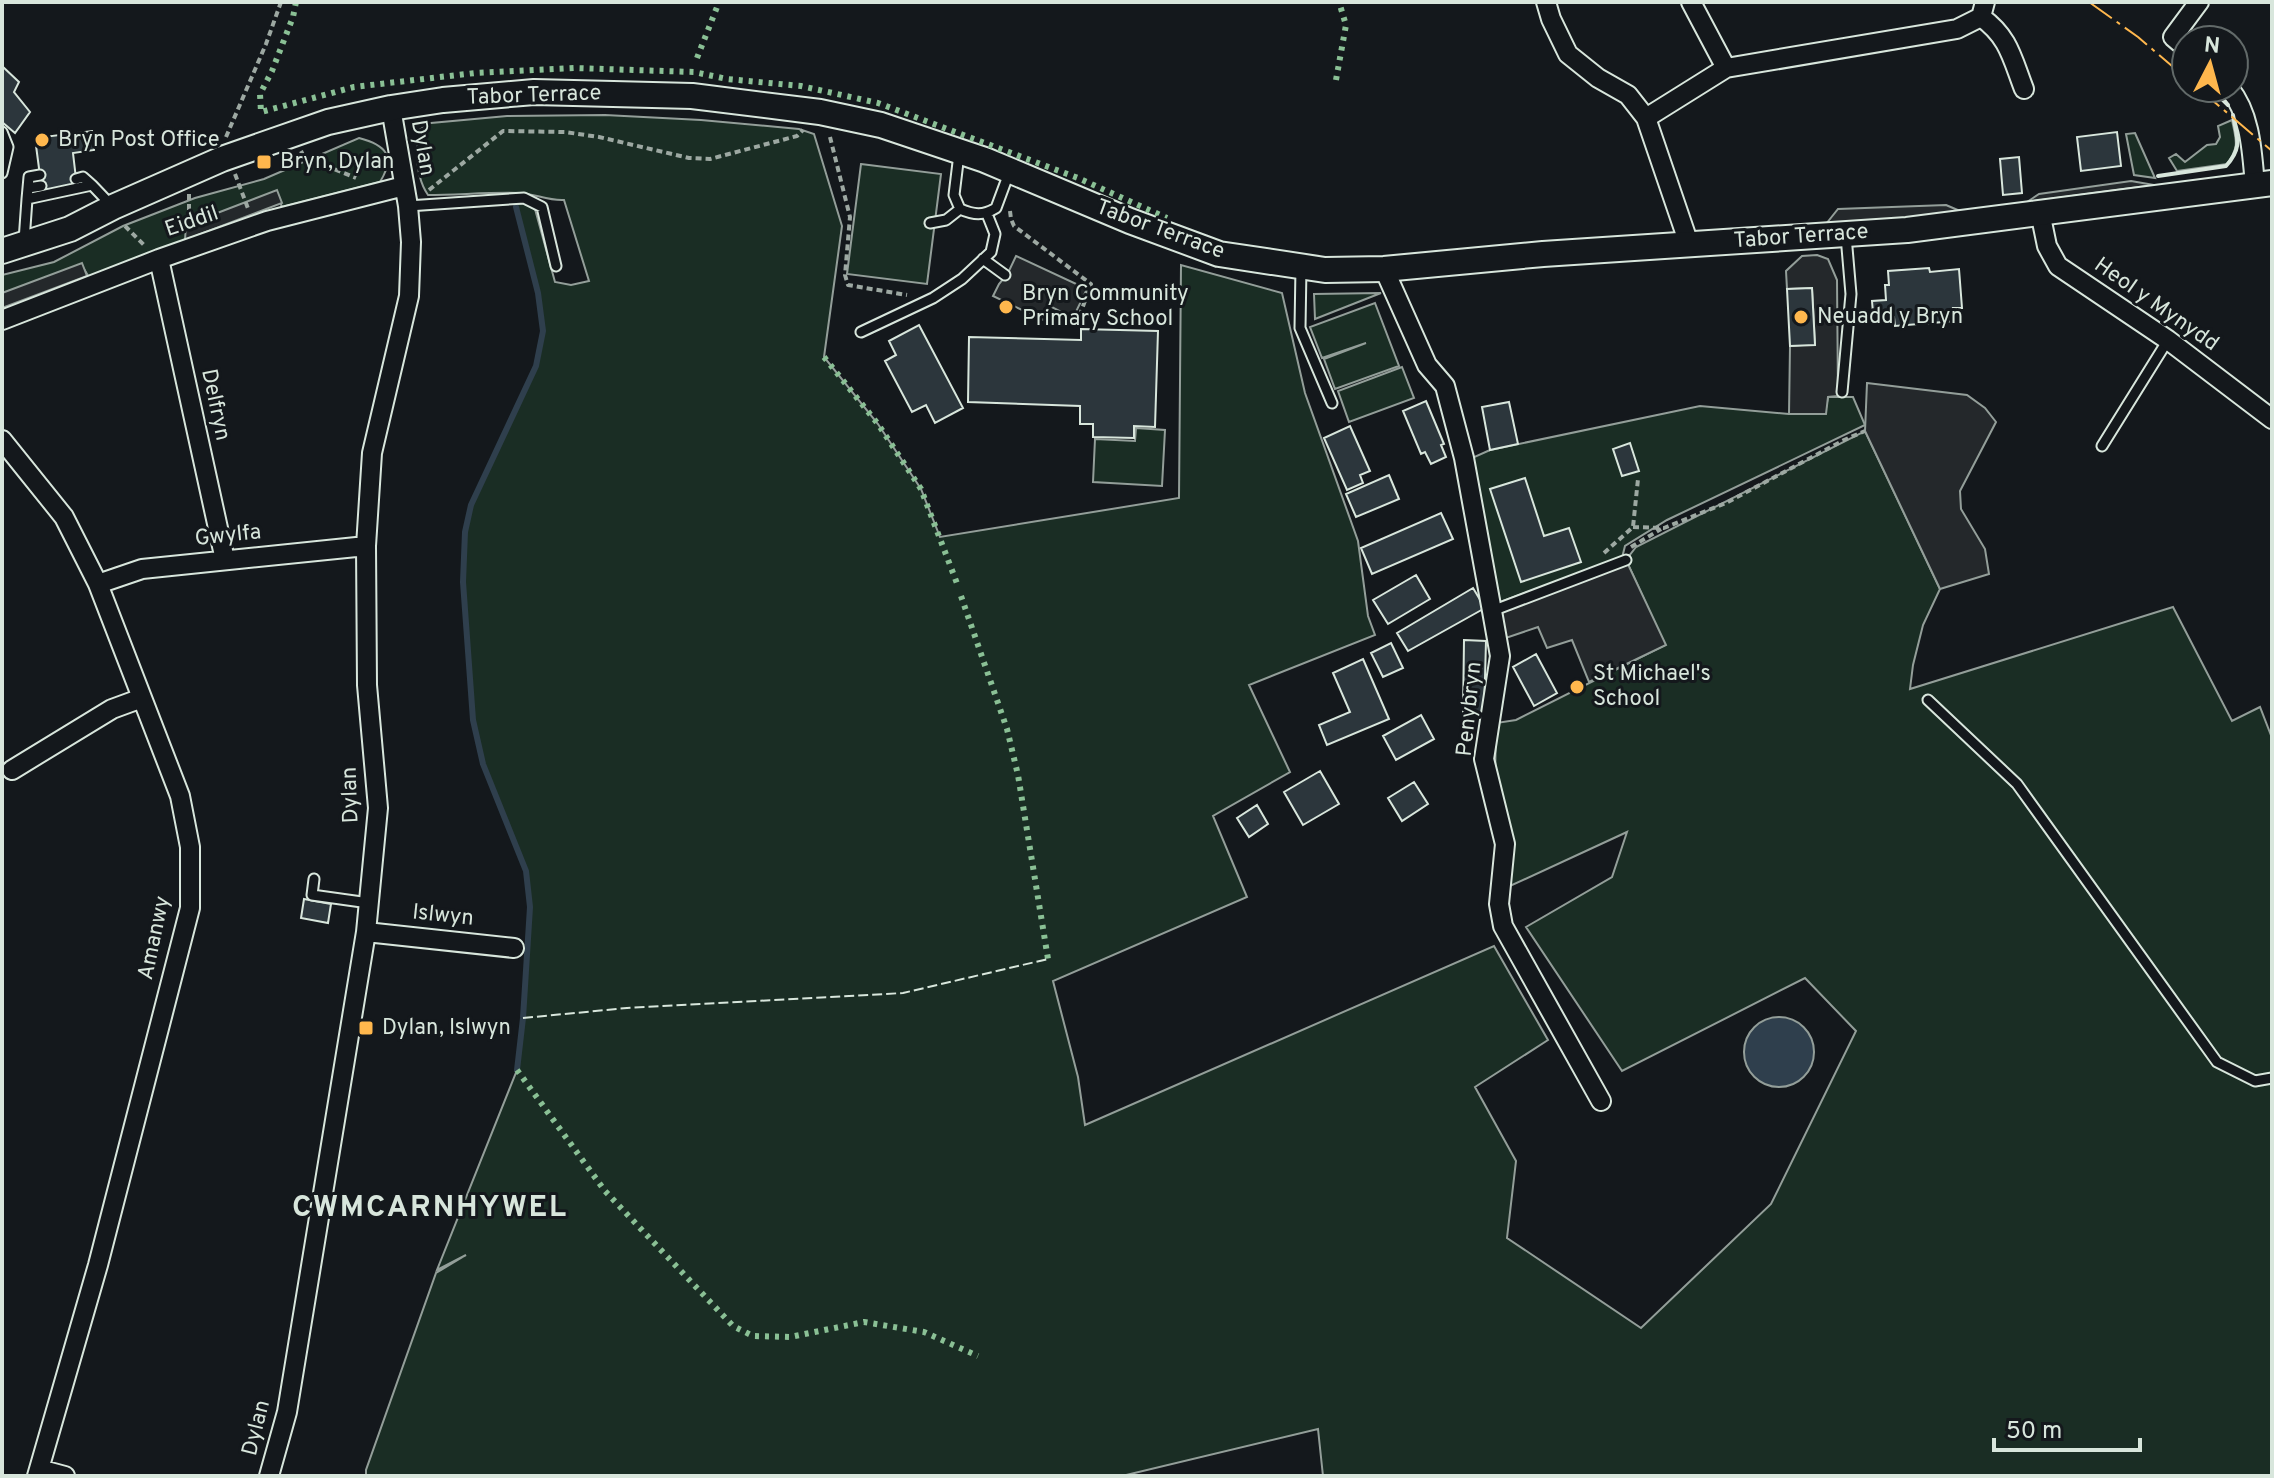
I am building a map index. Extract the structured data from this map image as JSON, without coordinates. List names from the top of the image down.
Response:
{
  "streets": {
    "main road": ["Tabor Terrace"],
    "street": [
      "Dylan",
      "Eiddil",
      "Heol y Mynydd",
      "Delfryn",
      "Gwylfa",
      "Penybryn",
      "Islwyn",
      "Amanwy"
    ]
  },
  "crossings": [
    ["Tabor Terrace", "Dylan"],
    ["Tabor Terrace", "Heol y Mynydd"],
    ["Tabor Terrace", "Penybryn"],
    ["Dylan", "Eiddil"],
    ["Dylan", "Gwylfa"],
    ["Dylan", "Islwyn"],
    ["Eiddil", "Delfryn"],
    ["Delfryn", "Gwylfa"],
    ["Gwylfa", "Amanwy"]
  ],
  "districts": ["CWMCARNHYWEL"],
  "places": {
    "other": [
      "Bryn Post Office",
      "Bryn Community Primary School",
      "Neuadd y Bryn",
      "St Michael's School"
    ],
    "transit": ["Bryn, Dylan", "Dylan, Islwyn"]
  },
  "scale_bar": "50 m",
  "north": "top"
}
